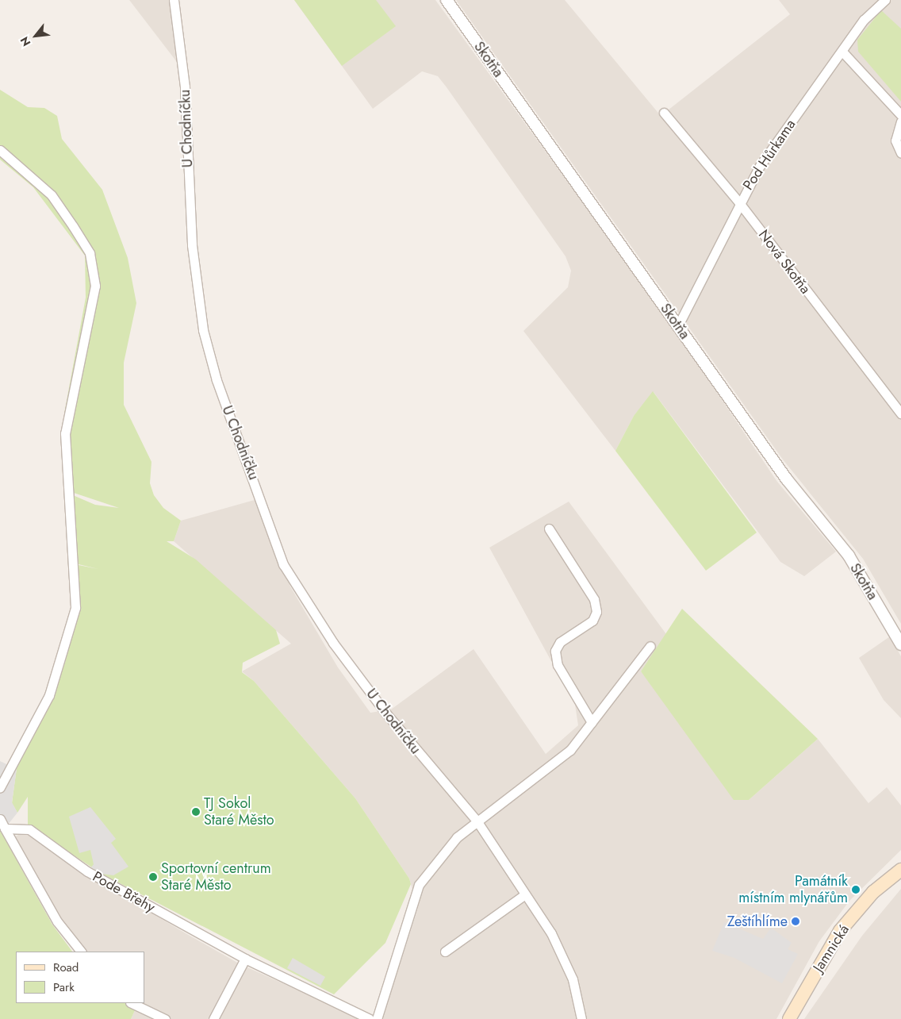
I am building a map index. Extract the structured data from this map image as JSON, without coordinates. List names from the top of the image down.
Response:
{
  "streets": {
    "main road": ["Jamnická"],
    "street": [
      "Skotňa",
      "U Chodníčku",
      "Pod Hůrkama",
      "Nová Skotňa",
      "Pode Břehy"
    ]
  },
  "crossings": [
    ["Skotňa", "Pod Hůrkama"],
    ["Pod Hůrkama", "Nová Skotňa"]
  ],
  "places": [
    "TJ Sokol Staré Město",
    "Sportovní centrum Staré Město",
    "Památník místním mlynářům",
    "Zeštíhlíme"
  ],
  "legend": ["Road", "Park"],
  "north": "bottom left"
}
